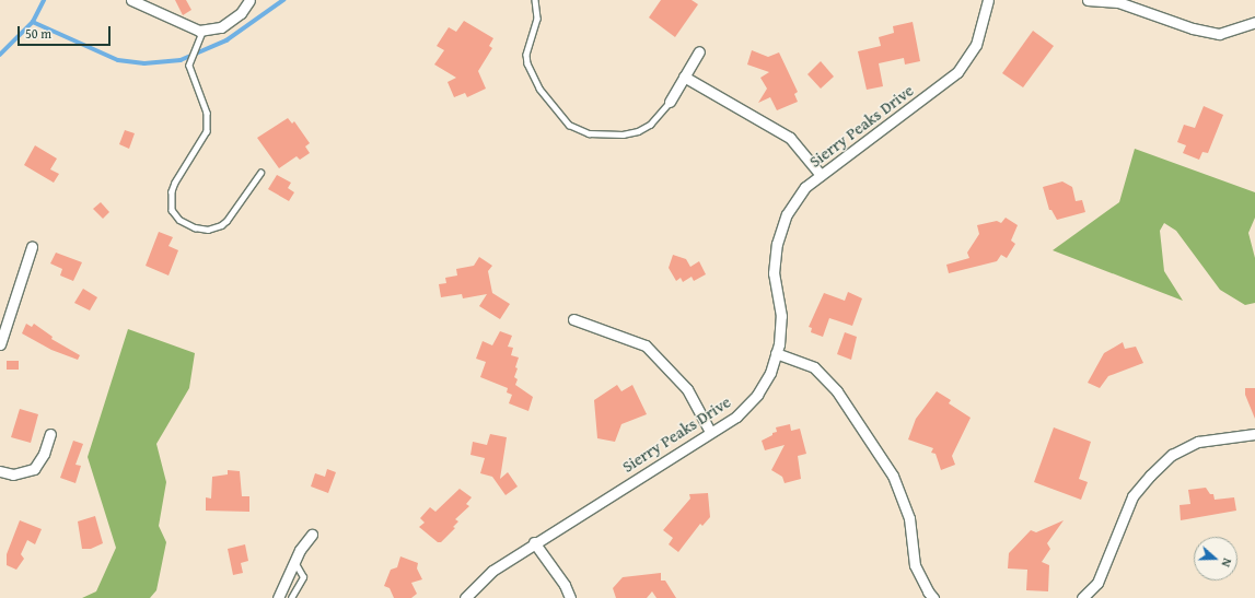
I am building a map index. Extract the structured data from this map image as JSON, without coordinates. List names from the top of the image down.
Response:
{
  "streets": {
    "street": ["Sierry Peaks Drive"]
  },
  "scale_bar": "50 m",
  "north": "right"
}
